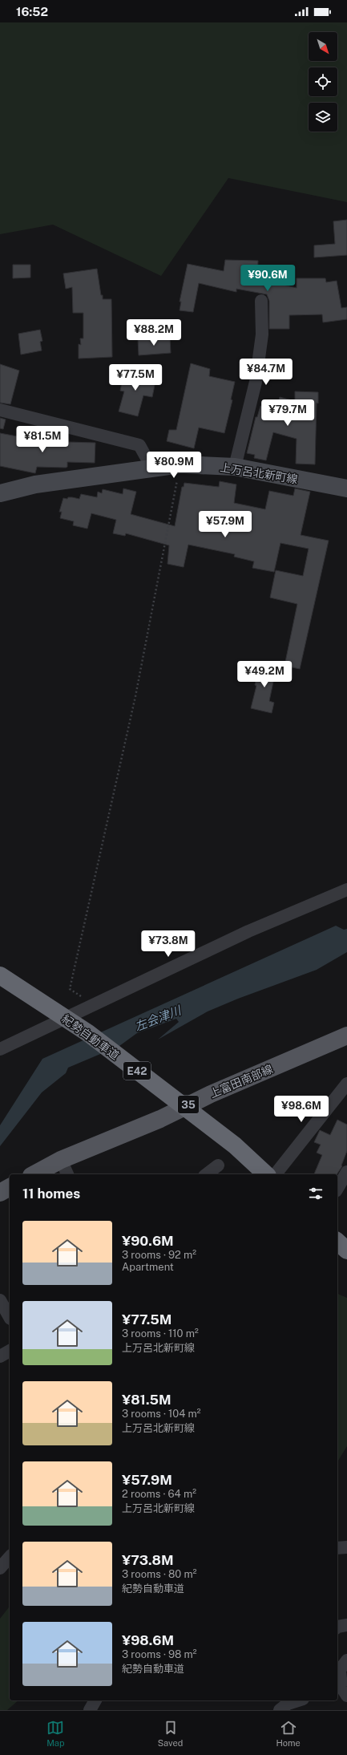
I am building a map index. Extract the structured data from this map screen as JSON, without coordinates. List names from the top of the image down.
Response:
{
  "streets": {
    "highway": ["紀勢自動車道", "E42"],
    "main road": ["上万呂北新町線", "上富田南部線", "35"]
  },
  "water": ["左会津川"],
  "north": "bottom right",
  "page": {
    "status": "16:52",
    "price": [
      "¥90.6M",
      "¥88.2M",
      "¥84.7M",
      "¥77.5M",
      "¥79.7M",
      "¥81.5M",
      "¥80.9M",
      "¥57.9M",
      "¥49.2M",
      "¥73.8M",
      "¥98.6M"
    ],
    "heading": "11 homes",
    "list": [
      {
        "name": "¥90.6M",
        "note": "3 rooms · 92 m² · Apartment"
      },
      {
        "name": "¥77.5M",
        "note": "3 rooms · 110 m² · 上万呂北新町線"
      },
      {
        "name": "¥81.5M",
        "note": "3 rooms · 104 m² · 上万呂北新町線"
      },
      {
        "name": "¥57.9M",
        "note": "2 rooms · 64 m² · 上万呂北新町線"
      },
      {
        "name": "¥73.8M",
        "note": "3 rooms · 80 m² · 紀勢自動車道"
      },
      {
        "name": "¥98.6M",
        "note": "3 rooms · 98 m² · 紀勢自動車道"
      }
    ],
    "tabs": ["Map", "Saved", "Home"]
  }
}
